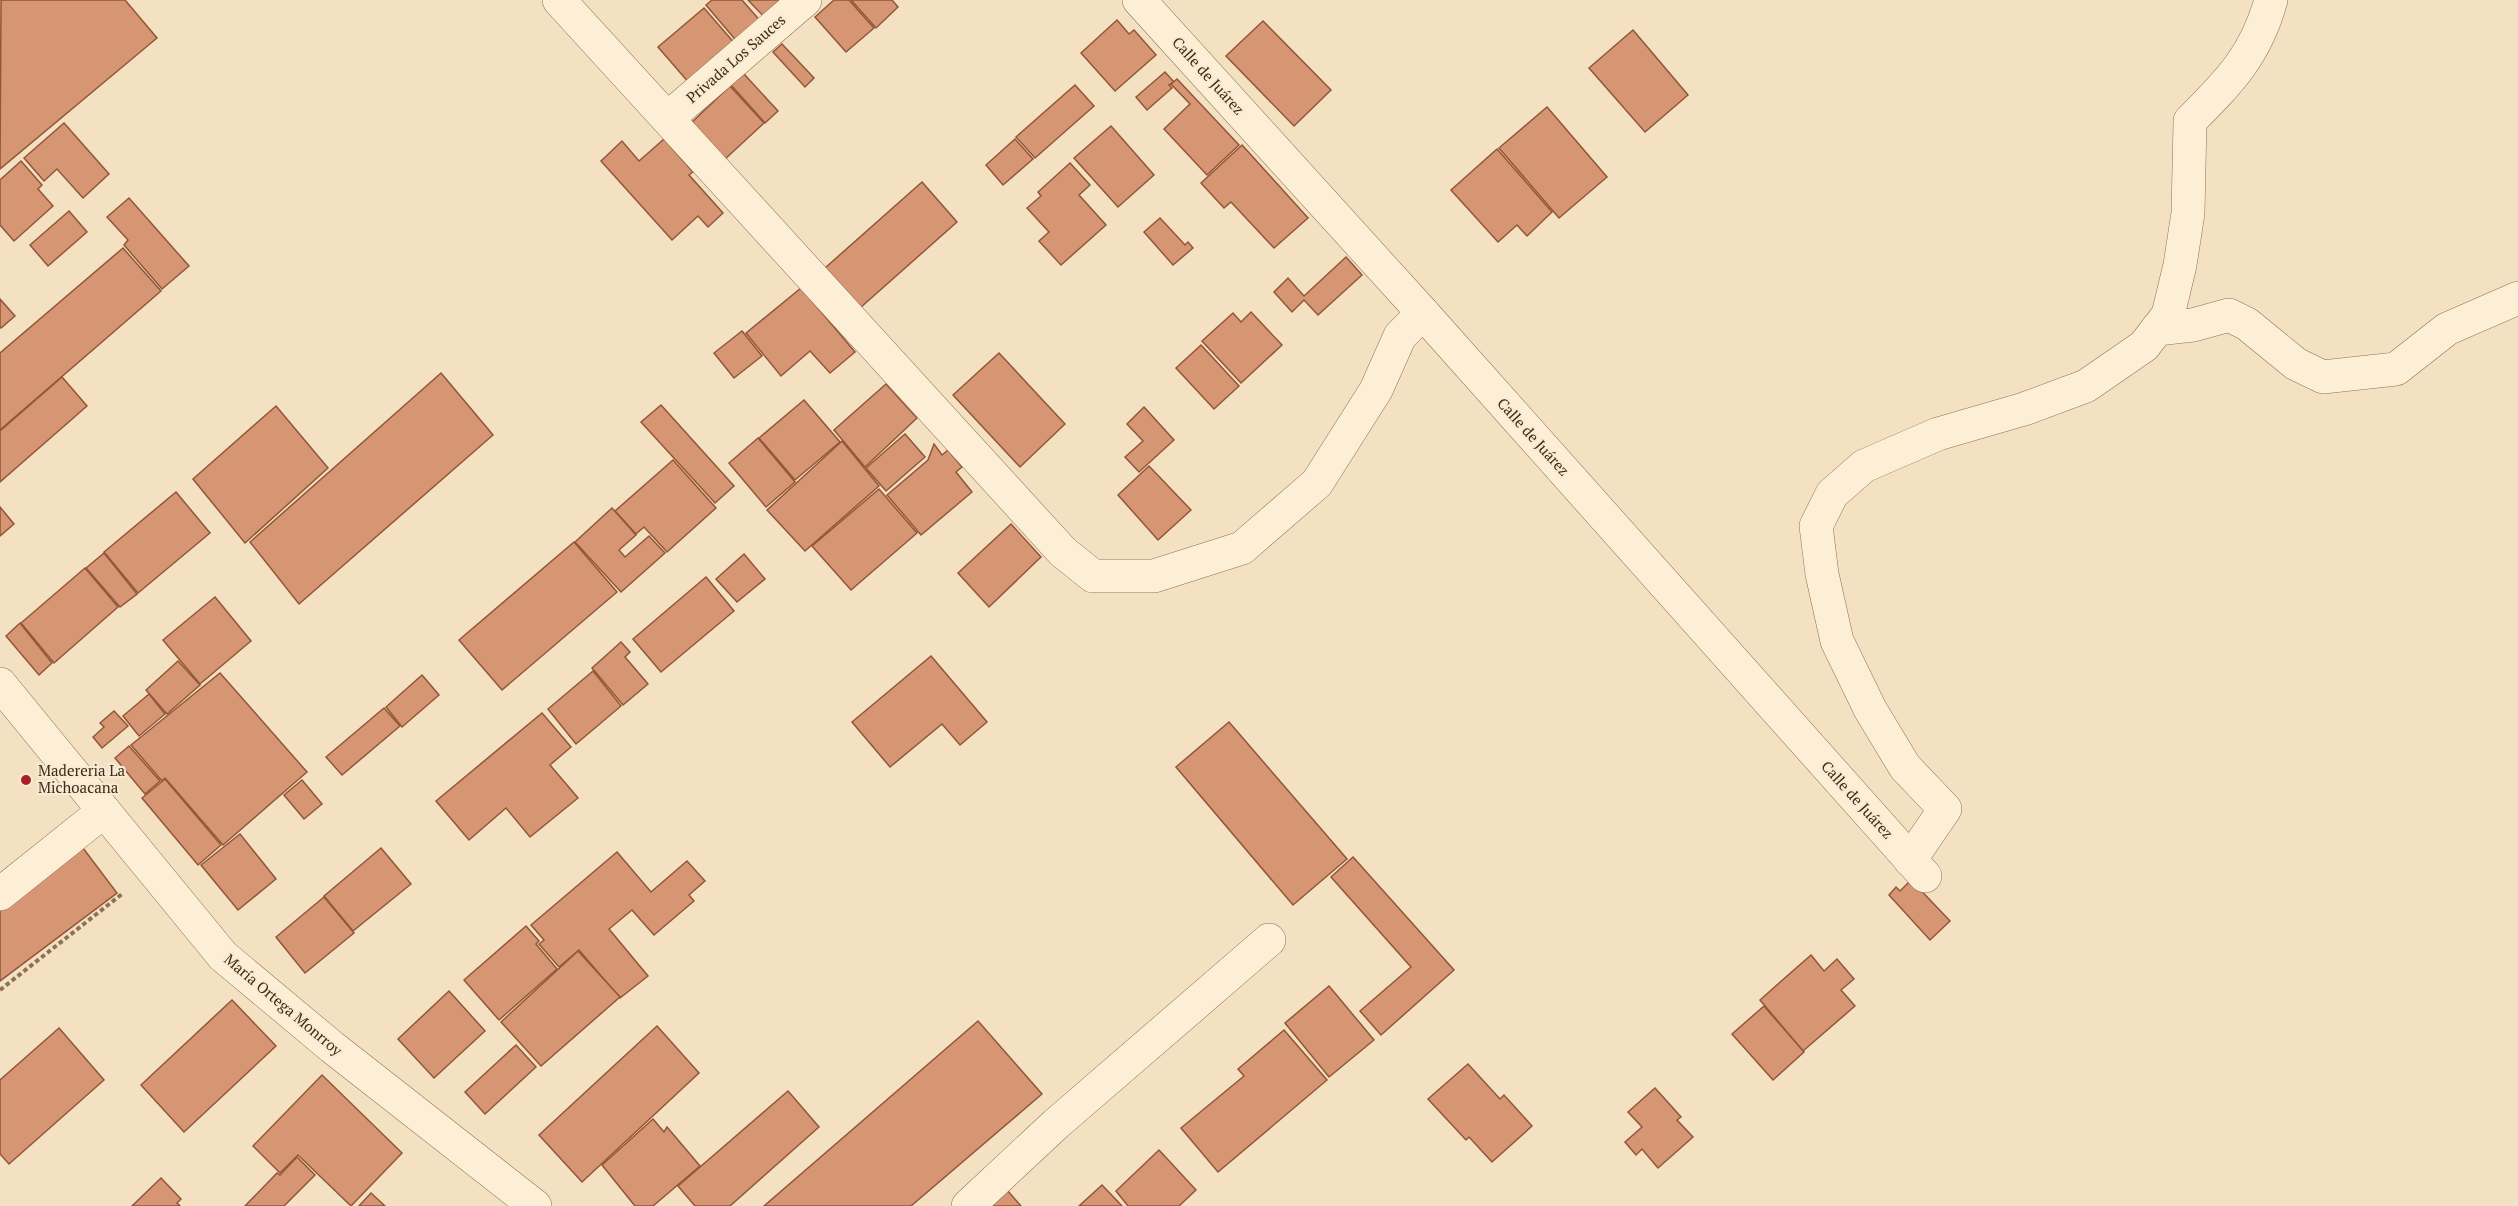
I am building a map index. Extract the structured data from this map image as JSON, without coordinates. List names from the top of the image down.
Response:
{
  "streets": {
    "street": ["Privada Los Sauces", "Calle de Juárez", "María Ortega Monrroy"]
  },
  "places": ["Madereria La Michoacana"]
}
